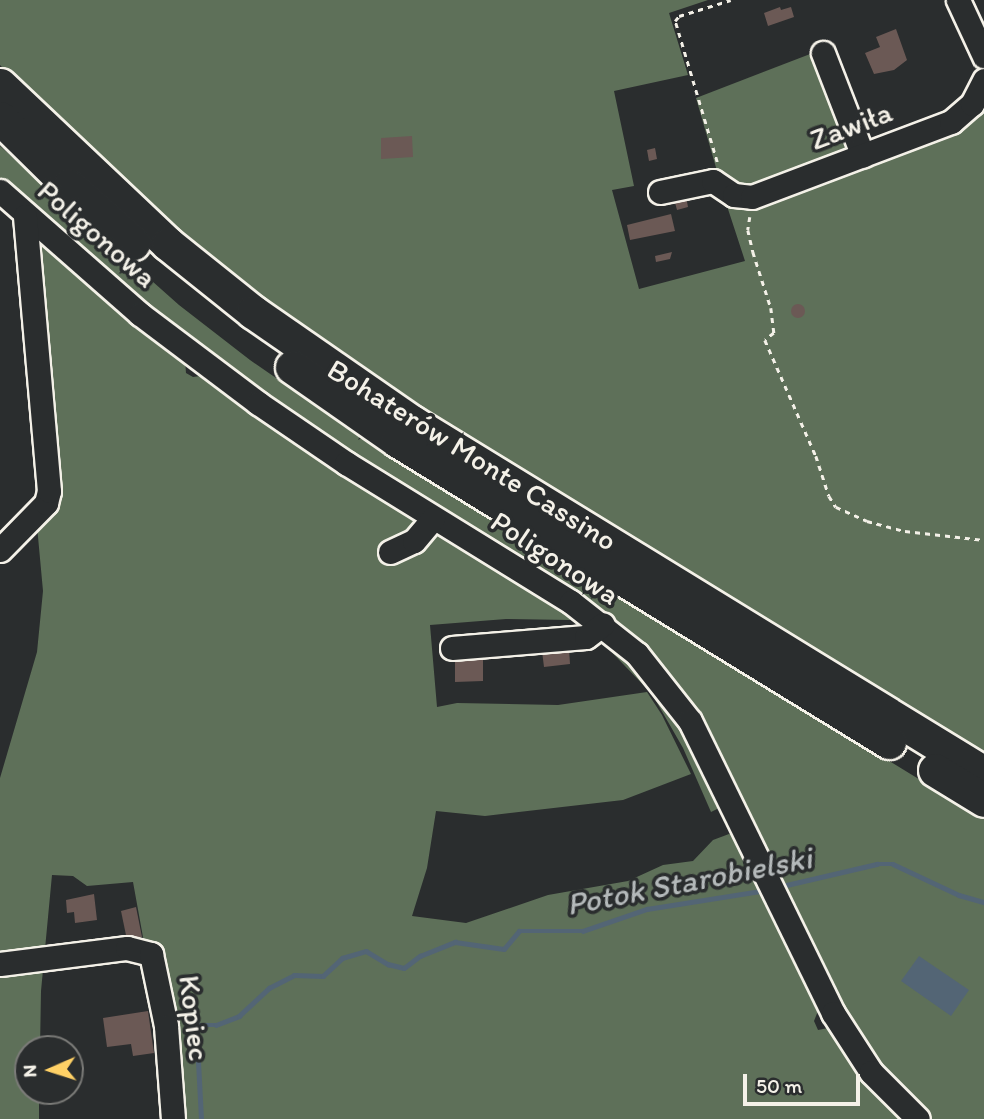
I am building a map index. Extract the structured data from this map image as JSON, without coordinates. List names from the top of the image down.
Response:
{
  "streets": {
    "highway": ["Bohaterów Monte Cassino"],
    "street": ["Zawiła", "Poligonowa", "Kopiec"]
  },
  "water": ["Potok Starobielski"],
  "scale_bar": "50 m",
  "north": "left"
}
